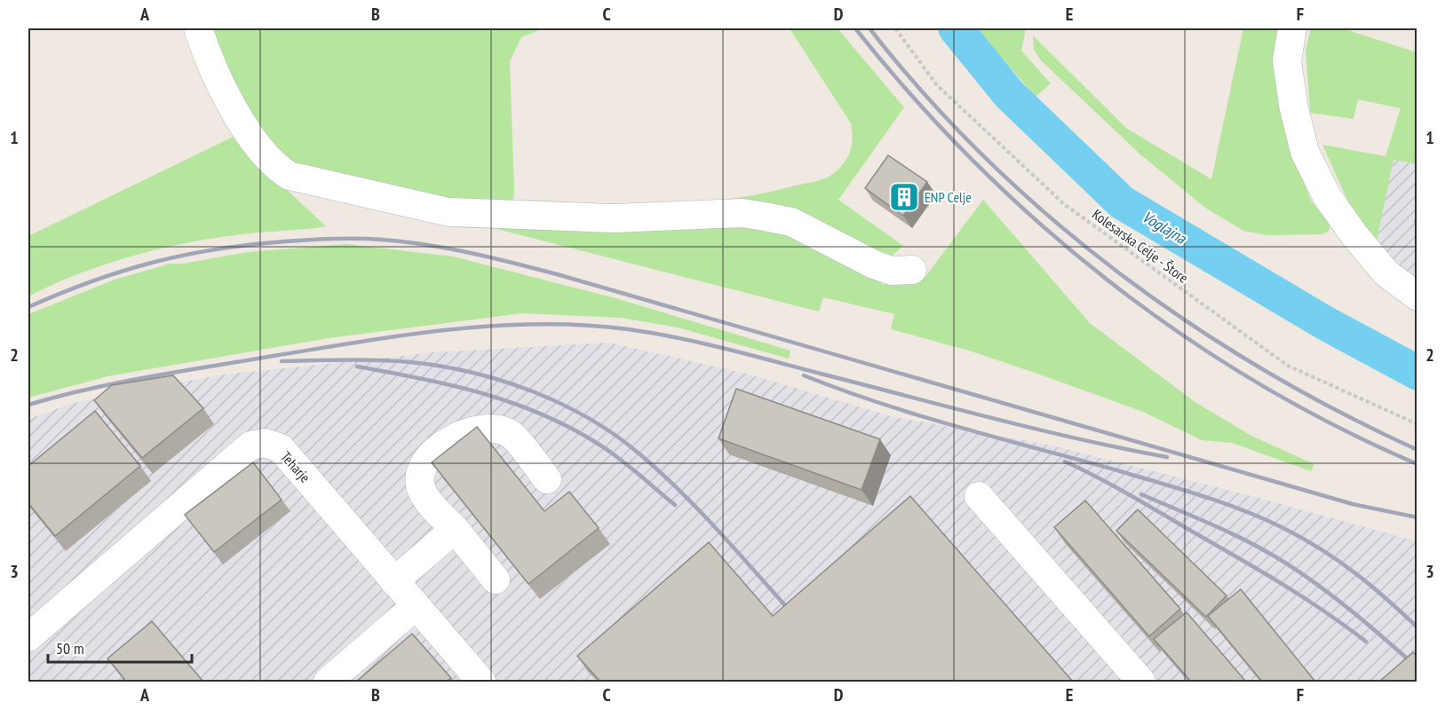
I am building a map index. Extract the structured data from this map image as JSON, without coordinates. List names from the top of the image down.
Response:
{
  "streets": {
    "street": ["Teharje"],
    "path": ["Kolesarska Celje - Štore"]
  },
  "water": ["Voglajna"],
  "places": {
    "building": ["ENP Celje"]
  },
  "scale_bar": "50 m",
  "grid": {
    "columns": [
      "A",
      "B",
      "C",
      "D",
      "E",
      "F"
    ],
    "rows": ["1", "2", "3"]
  }
}
